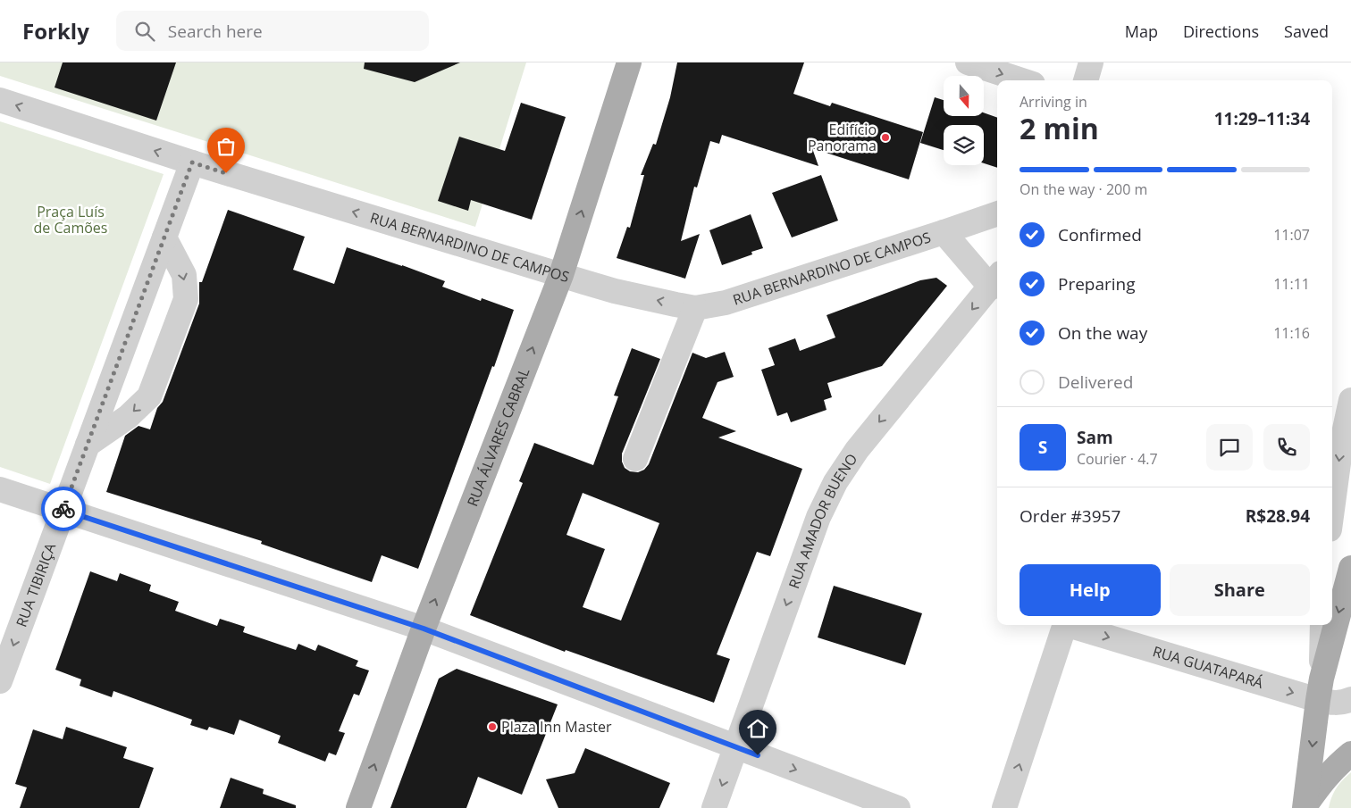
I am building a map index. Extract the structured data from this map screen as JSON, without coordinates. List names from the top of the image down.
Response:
{
  "streets": {
    "main road": ["RUA ÁLVARES CABRAL"],
    "street": [
      "RUA BERNARDINO DE CAMPOS",
      "RUA AMADOR BUENO",
      "RUA TIBIRIÇA",
      "RUA GUATAPARÁ"
    ]
  },
  "crossings": [
    ["RUA BERNARDINO DE CAMPOS", "RUA ÁLVARES CABRAL"],
    ["RUA BERNARDINO DE CAMPOS", "RUA AMADOR BUENO"],
    ["RUA BERNARDINO DE CAMPOS", "RUA TIBIRIÇA"]
  ],
  "one_way": ["RUA BERNARDINO DE CAMPOS", "RUA ÁLVARES CABRAL", "RUA AMADOR BUENO"],
  "parks": ["Praça Luís de Camões"],
  "places": ["Edifício Panorama", "Plaza Inn Master"],
  "north": "bottom",
  "page": {
    "header": "Forkly",
    "search": "Search here",
    "nav": ["Map", "Directions", "Saved"],
    "heading": ["2 min", "Arriving in", "11:29–11:34"],
    "panel": [
      "Sam",
      "Courier · 4.7",
      "Order #3957",
      "R$28.94"
    ],
    "bar": "On the way · 200 m",
    "list": [
      ["Confirmed", "11:07"],
      ["Preparing", "11:11"],
      ["On the way", "11:16"],
      "Delivered"
    ],
    "round": "S",
    "buttons": ["Help", "Share"]
  }
}
